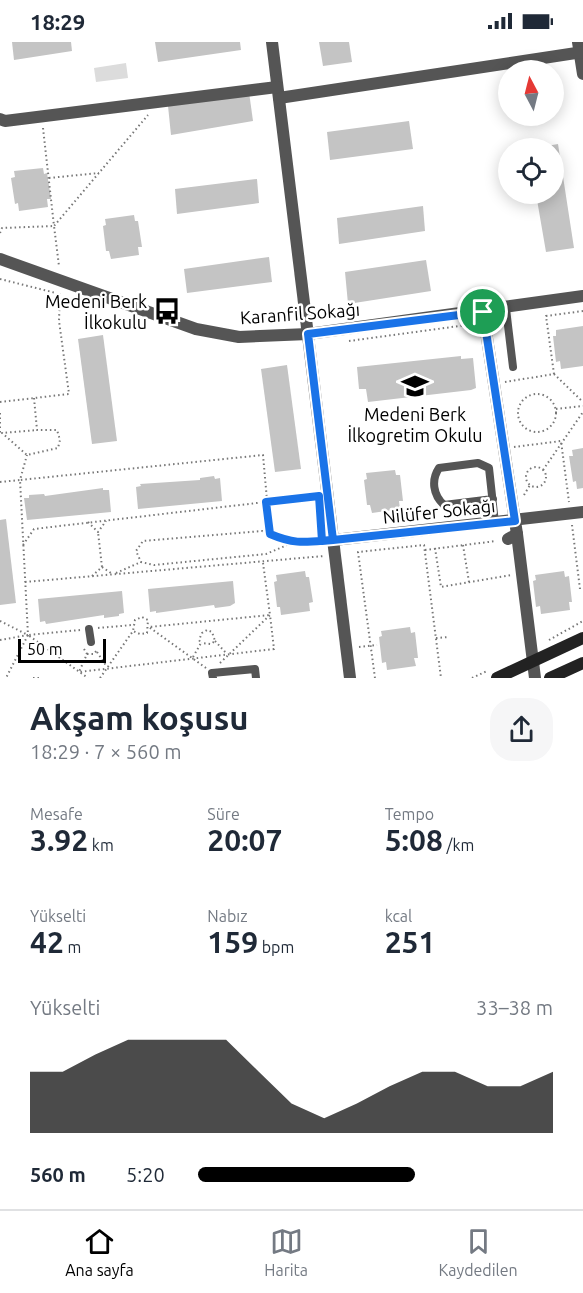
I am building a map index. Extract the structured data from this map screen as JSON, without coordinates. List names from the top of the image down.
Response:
{
  "streets": {
    "street": ["Karanfil Sokağı", "Nilüfer Sokağı"]
  },
  "places": {
    "bus stop": ["Medeni Berk İlkokulu"],
    "school or university": ["Medeni Berk İlkogretim Okulu"]
  },
  "scale_bar": "50 m",
  "north": "top",
  "page": {
    "status": "18:29",
    "scale": "50 m",
    "heading": ["Akşam koşusu", "18:29 · 7 × 560 m"],
    "stats": [
      ["Mesafe", "3.92 km"],
      ["Süre", "20:07"],
      ["Tempo", "5:08 /km"],
      ["Yükselti", "42 m"],
      ["Nabız", "159 bpm"],
      ["kcal", "251"]
    ],
    "chart": ["Yükselti", "33–38 m"],
    "list": [
      {
        "name": "560 m",
        "note": "5:20"
      }
    ],
    "tabs": ["Ana sayfa", "Harita", "Kaydedilen"]
  }
}
